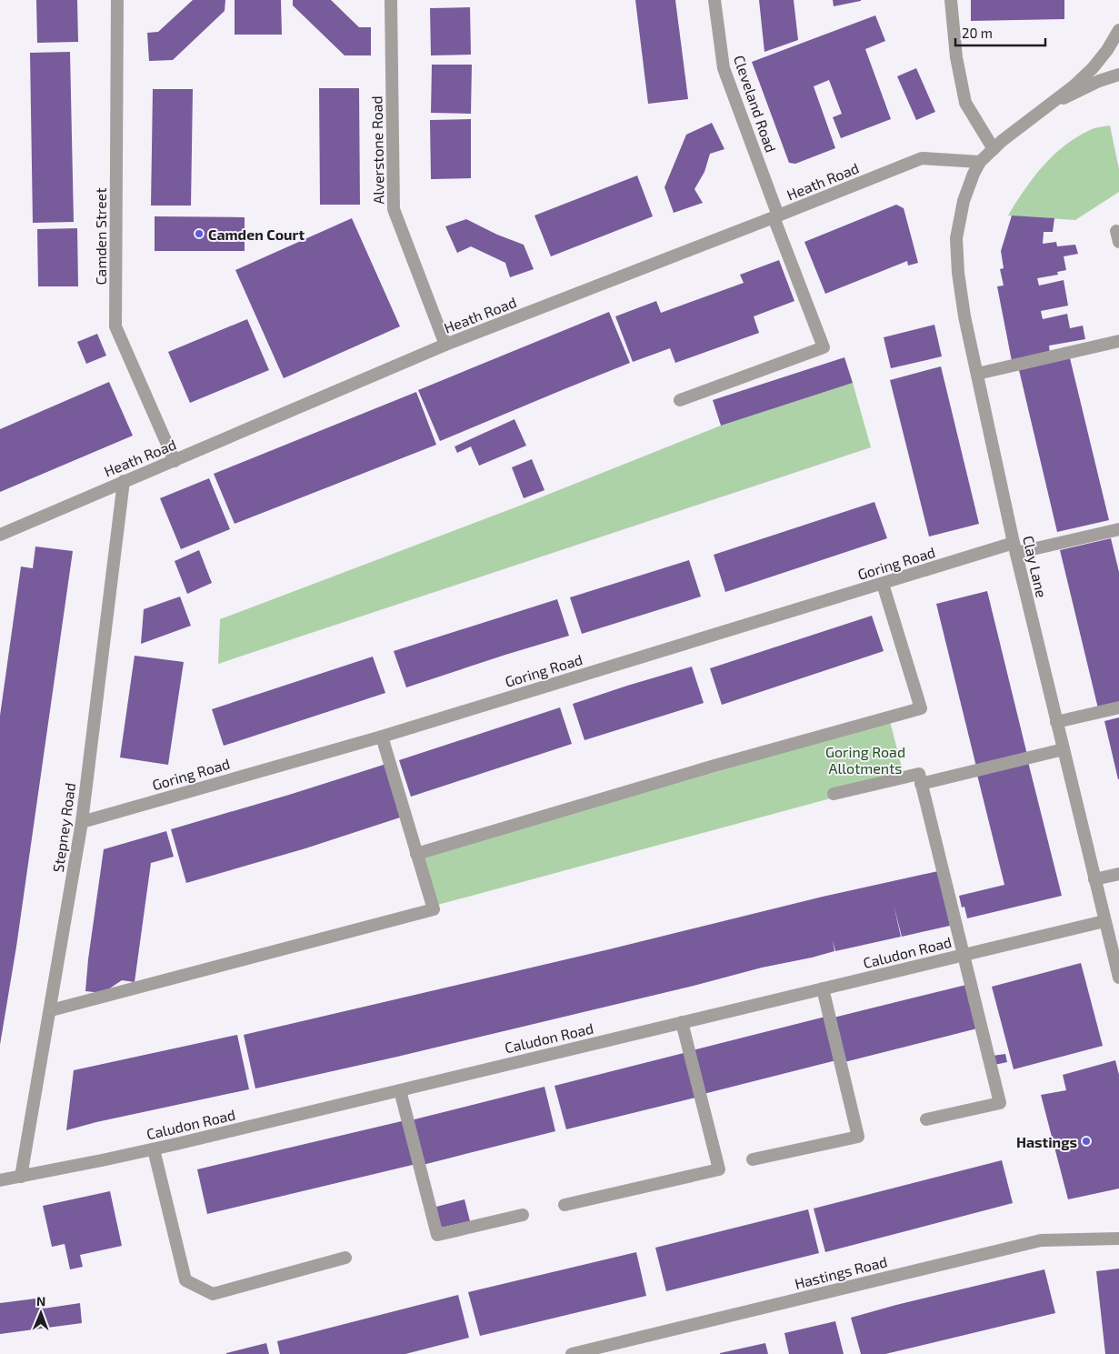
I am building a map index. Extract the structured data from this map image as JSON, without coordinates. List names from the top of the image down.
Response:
{
  "streets": {
    "street": [
      "Cleveland Road",
      "Alverstone Road",
      "Heath Road",
      "Camden Street",
      "Goring Road",
      "Clay Lane",
      "Stepney Road",
      "Caludon Road",
      "Hastings Road"
    ]
  },
  "crossings": [
    ["Cleveland Road", "Heath Road"],
    ["Alverstone Road", "Heath Road"],
    ["Heath Road", "Camden Street"],
    ["Heath Road", "Clay Lane"],
    ["Heath Road", "Stepney Road"],
    ["Goring Road", "Clay Lane"],
    ["Goring Road", "Stepney Road"],
    ["Clay Lane", "Caludon Road"],
    ["Stepney Road", "Caludon Road"]
  ],
  "parks": ["Goring Road Allotments"],
  "places": ["Camden Court", "Hastings"],
  "scale_bar": "20 m",
  "north": "top"
}
